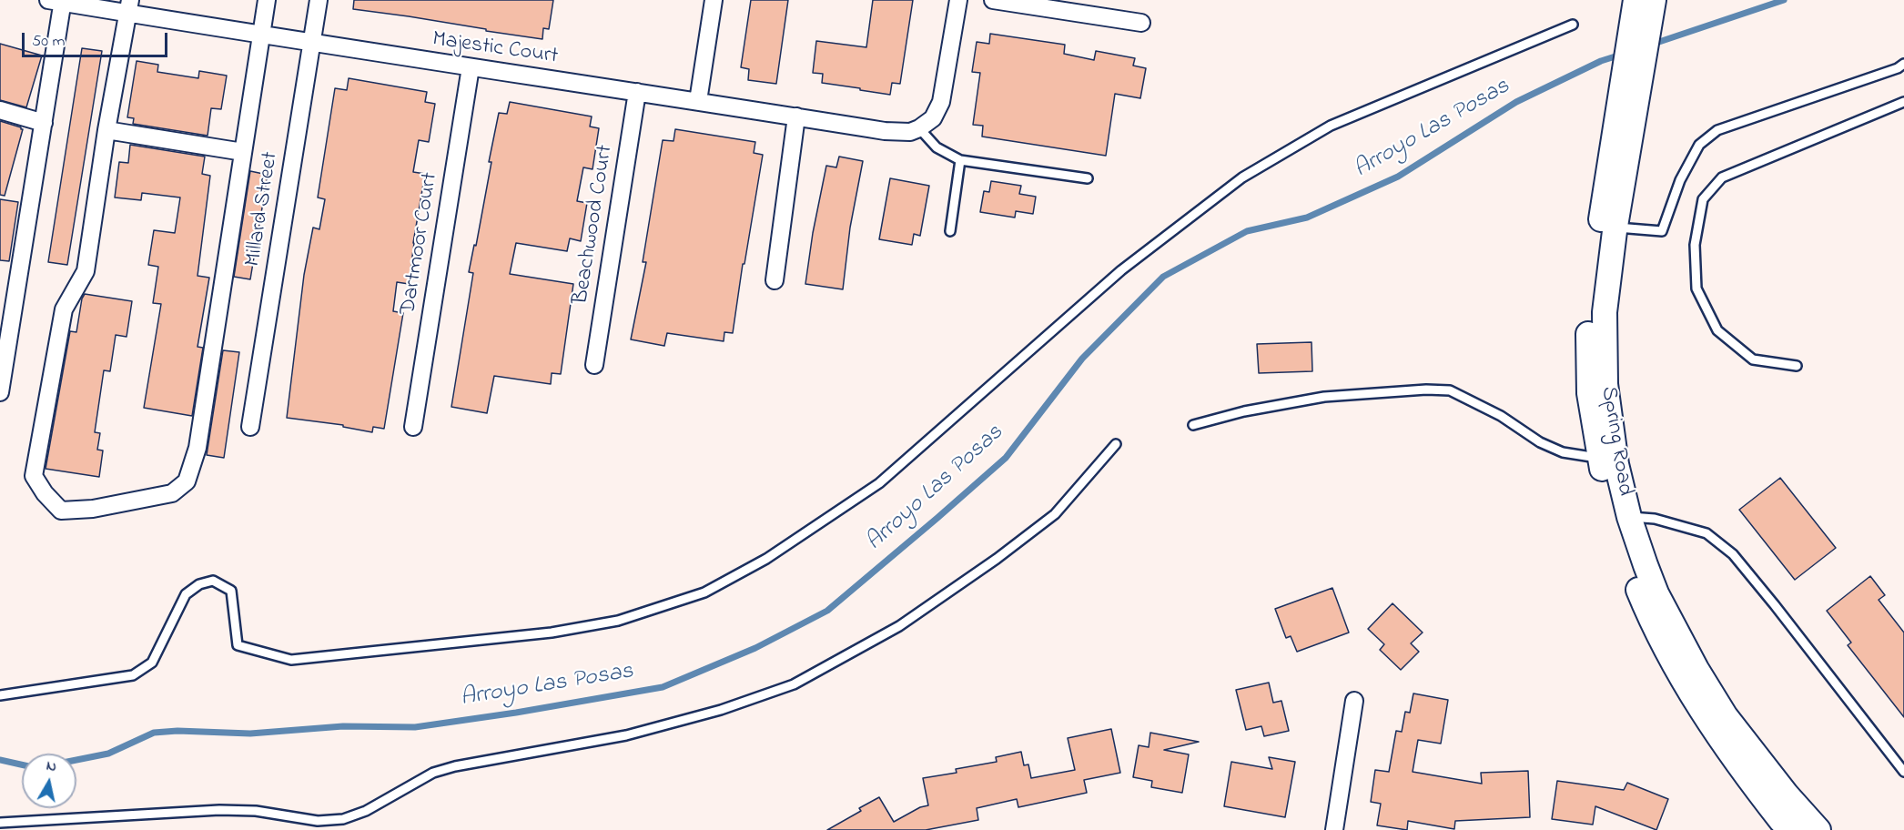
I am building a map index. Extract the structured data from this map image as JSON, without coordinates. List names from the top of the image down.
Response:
{
  "streets": {
    "main road": ["Spring Road"],
    "street": [
      "Majestic Court",
      "Millard Street",
      "Beachwood Court",
      "Dartmoor Court"
    ]
  },
  "crossings": [
    ["Majestic Court", "Millard Street"],
    ["Majestic Court", "Beachwood Court"],
    ["Majestic Court", "Dartmoor Court"]
  ],
  "water": ["Arroyo Las Posas"],
  "scale_bar": "50 m",
  "north": "top"
}
